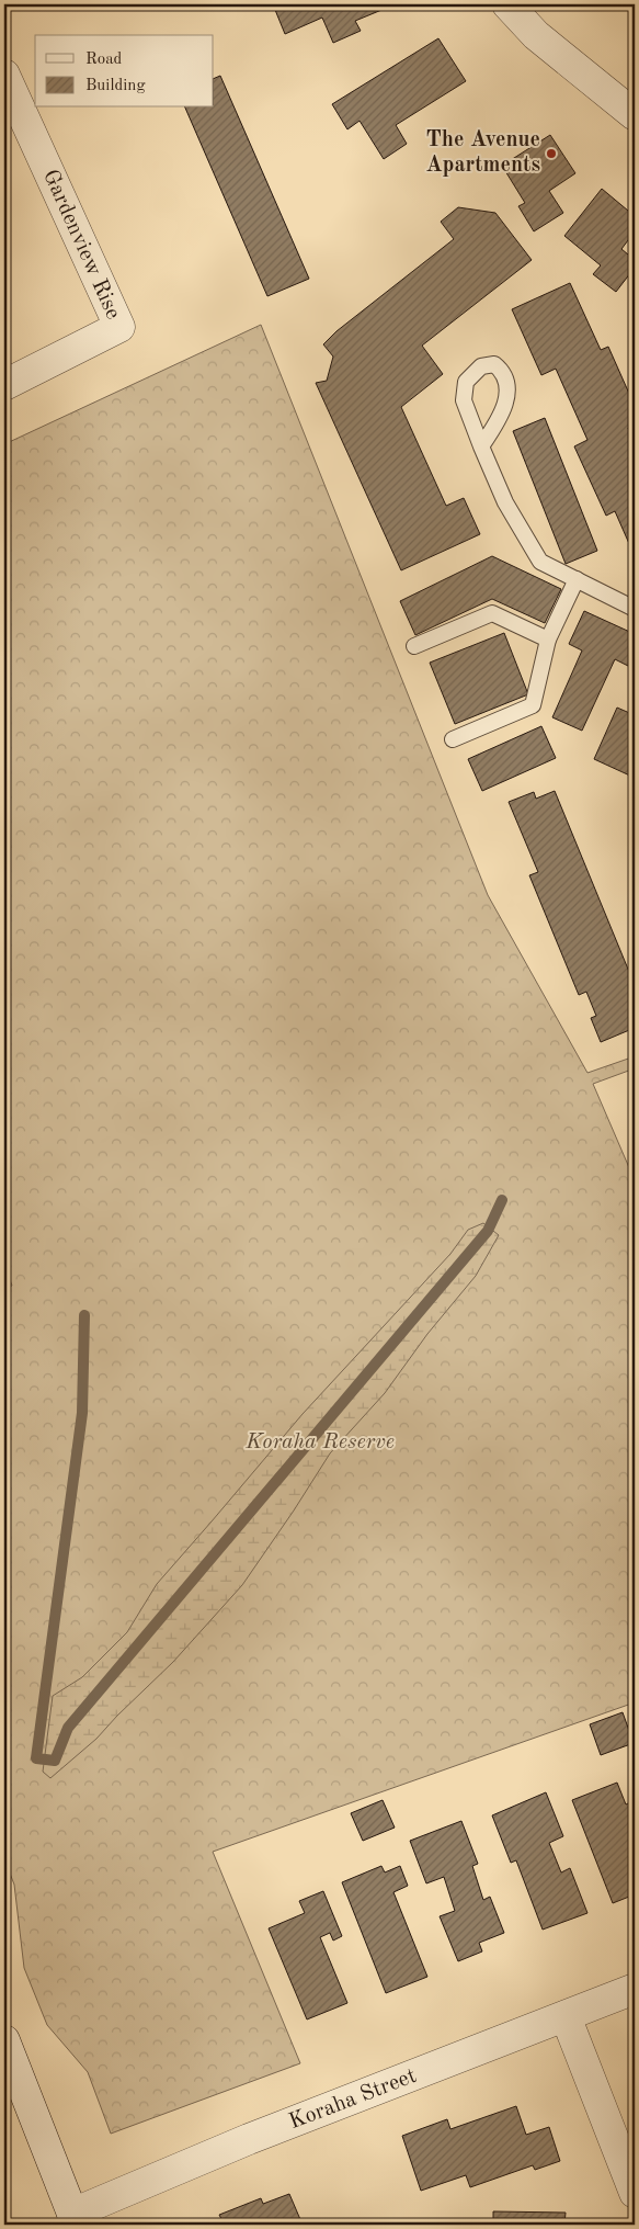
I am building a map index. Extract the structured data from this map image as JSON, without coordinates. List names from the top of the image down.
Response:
{
  "streets": {
    "street": ["Gardenview Rise", "Koraha Street"]
  },
  "parks": ["Koraha Reserve"],
  "places": ["The Avenue Apartments"],
  "legend": ["Road", "Building"]
}
